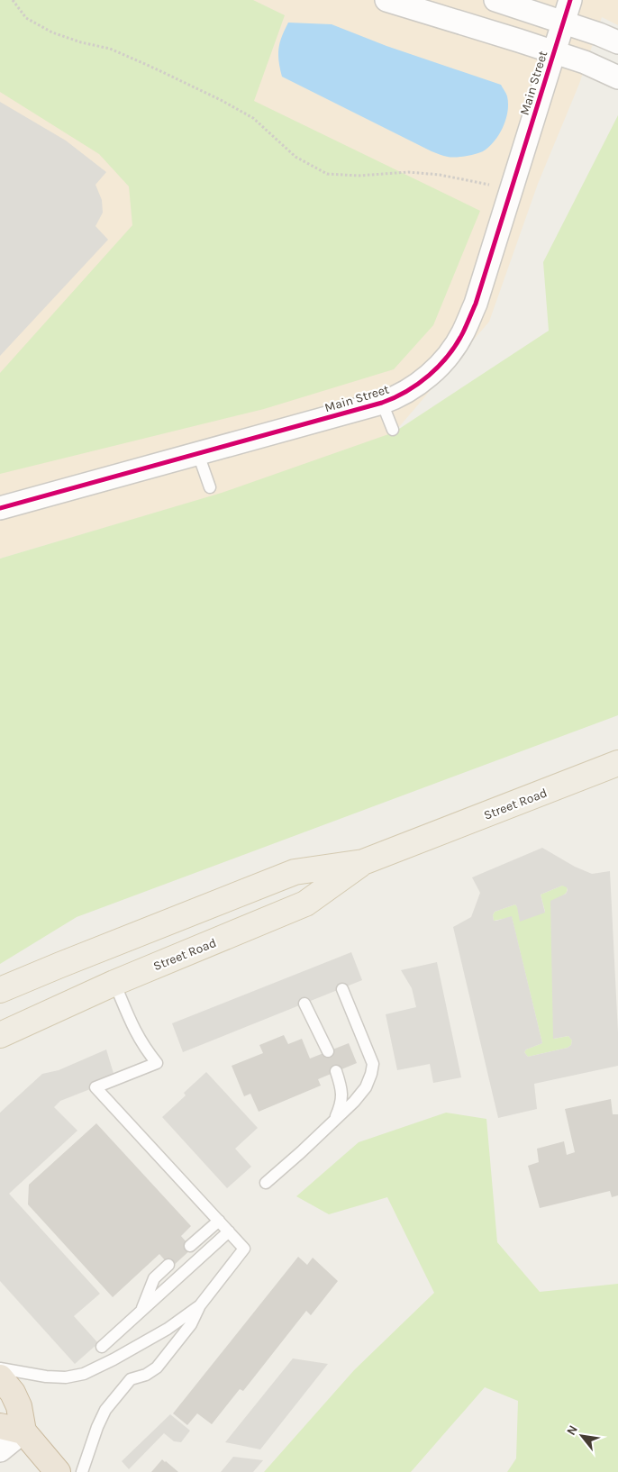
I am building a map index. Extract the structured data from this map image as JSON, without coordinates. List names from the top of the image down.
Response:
{
  "streets": {
    "main road": ["Street Road"],
    "street": ["Main Street"]
  },
  "north": "top left"
}
